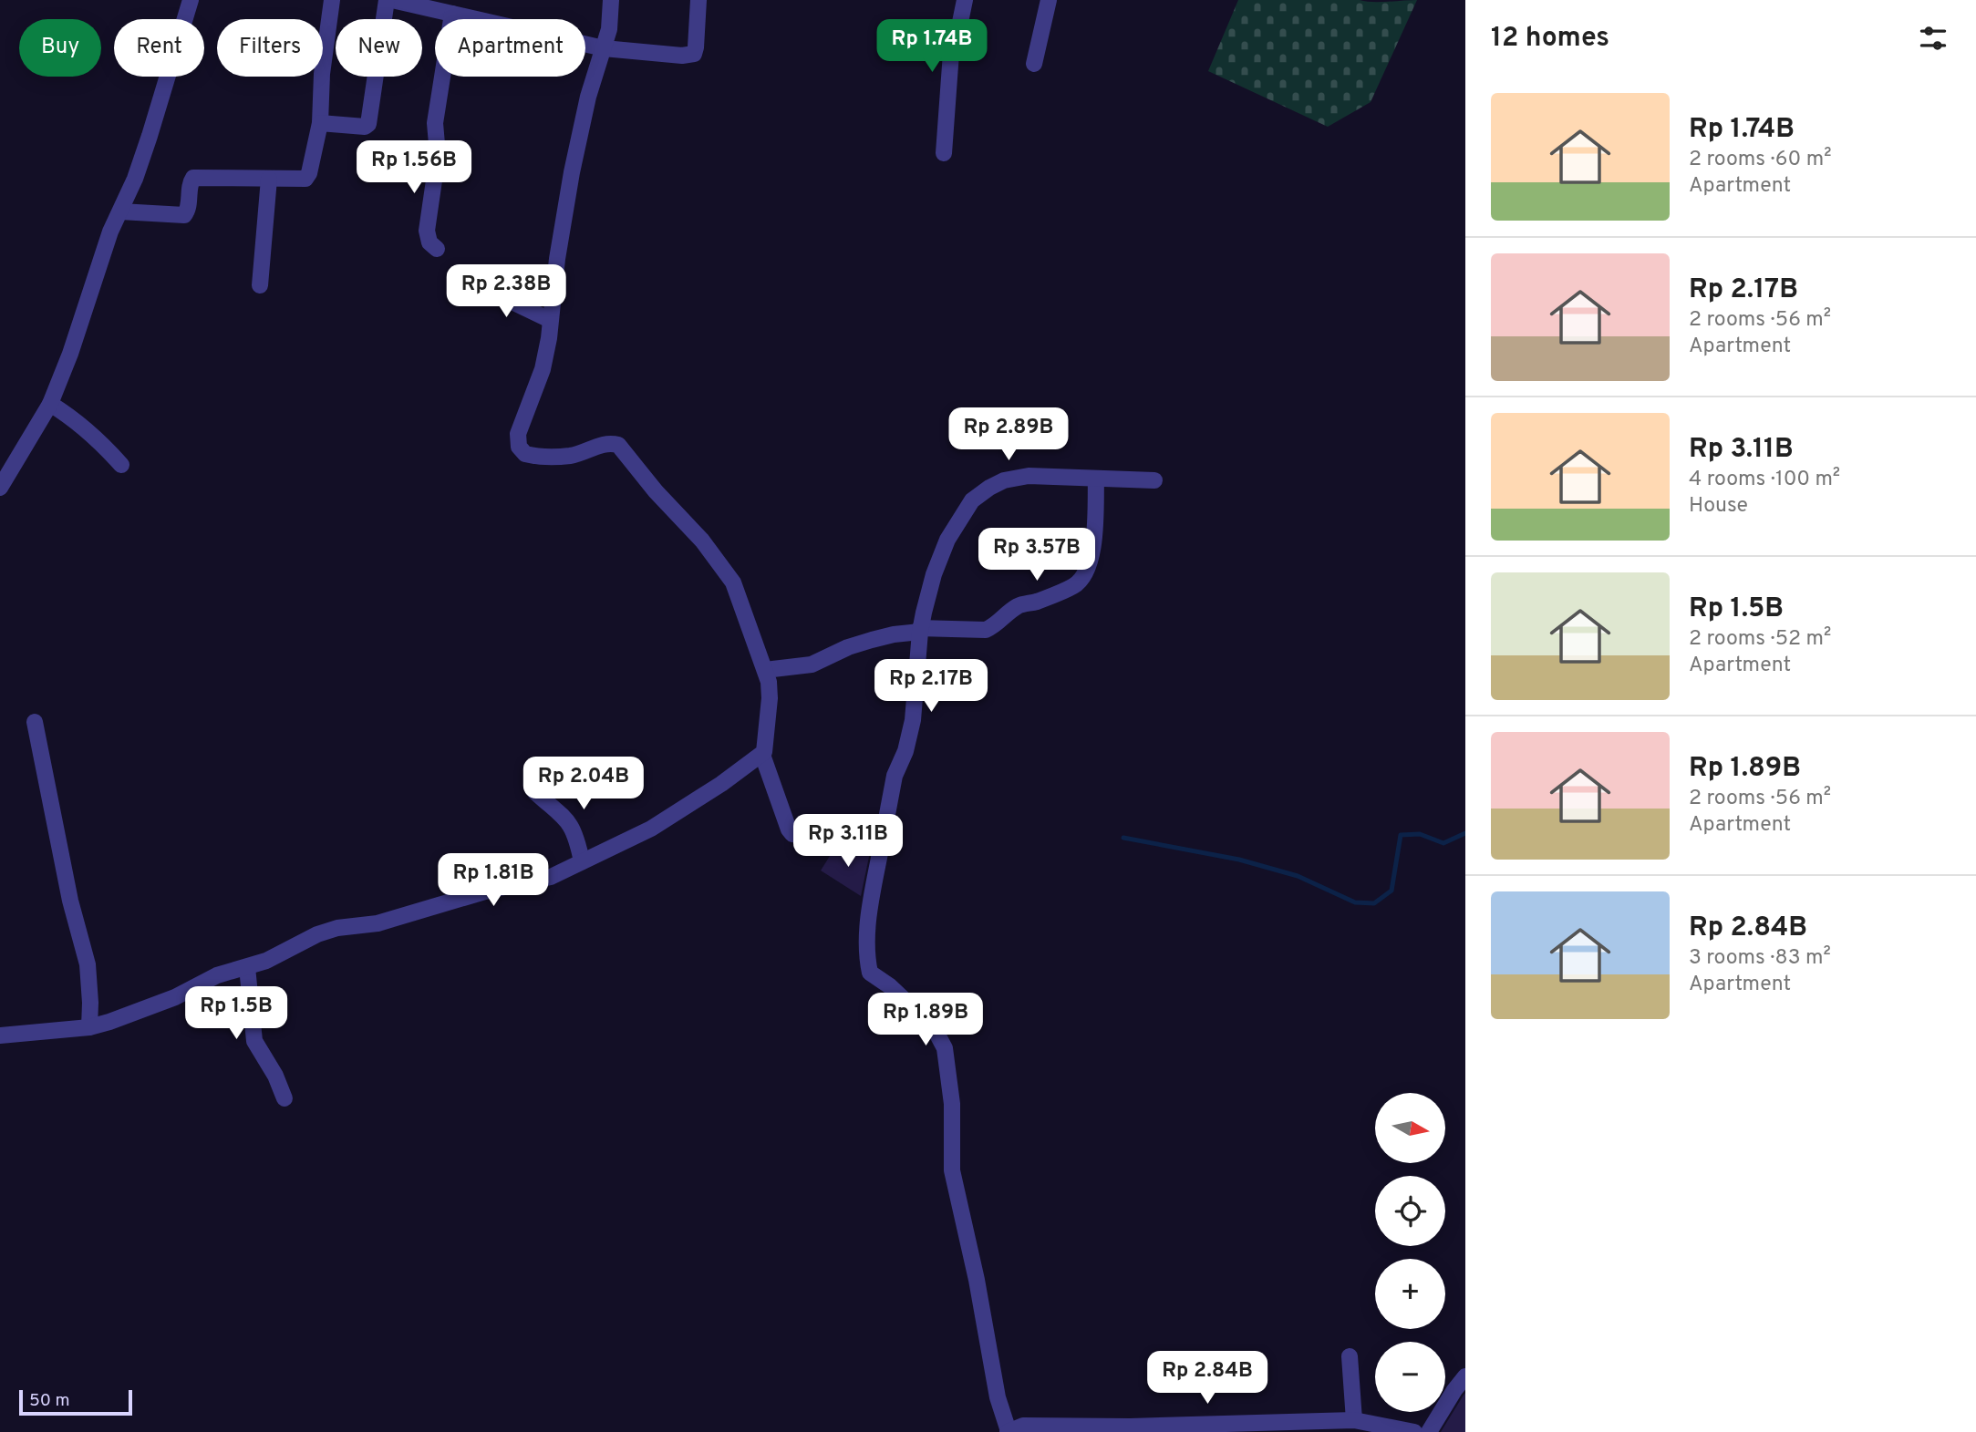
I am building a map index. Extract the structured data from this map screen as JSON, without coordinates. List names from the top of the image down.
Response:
{
  "scale_bar": "50 m",
  "north": "right",
  "page": {
    "heading": "12 homes",
    "price": [
      "Rp 1.74B",
      "Rp 1.56B",
      "Rp 2.38B",
      "Rp 2.89B",
      "Rp 3.57B",
      "Rp 2.17B",
      "Rp 2.04B",
      "Rp 3.11B",
      "Rp 1.81B",
      "Rp 1.5B",
      "Rp 1.89B",
      "Rp 2.84B"
    ],
    "chip": [
      "Buy",
      "Rent",
      "Filters",
      "New",
      "Apartment"
    ],
    "list": [
      {
        "name": "Rp 1.74B",
        "note": "2 rooms · 60 m² · Apartment"
      },
      {
        "name": "Rp 2.17B",
        "note": "2 rooms · 56 m² · Apartment"
      },
      {
        "name": "Rp 3.11B",
        "note": "4 rooms · 100 m² · House"
      },
      {
        "name": "Rp 1.5B",
        "note": "2 rooms · 52 m² · Apartment"
      },
      {
        "name": "Rp 1.89B",
        "note": "2 rooms · 56 m² · Apartment"
      },
      {
        "name": "Rp 2.84B",
        "note": "3 rooms · 83 m² · Apartment"
      }
    ],
    "map_buttons": ["+", "−"],
    "scale": "50 m"
  }
}
